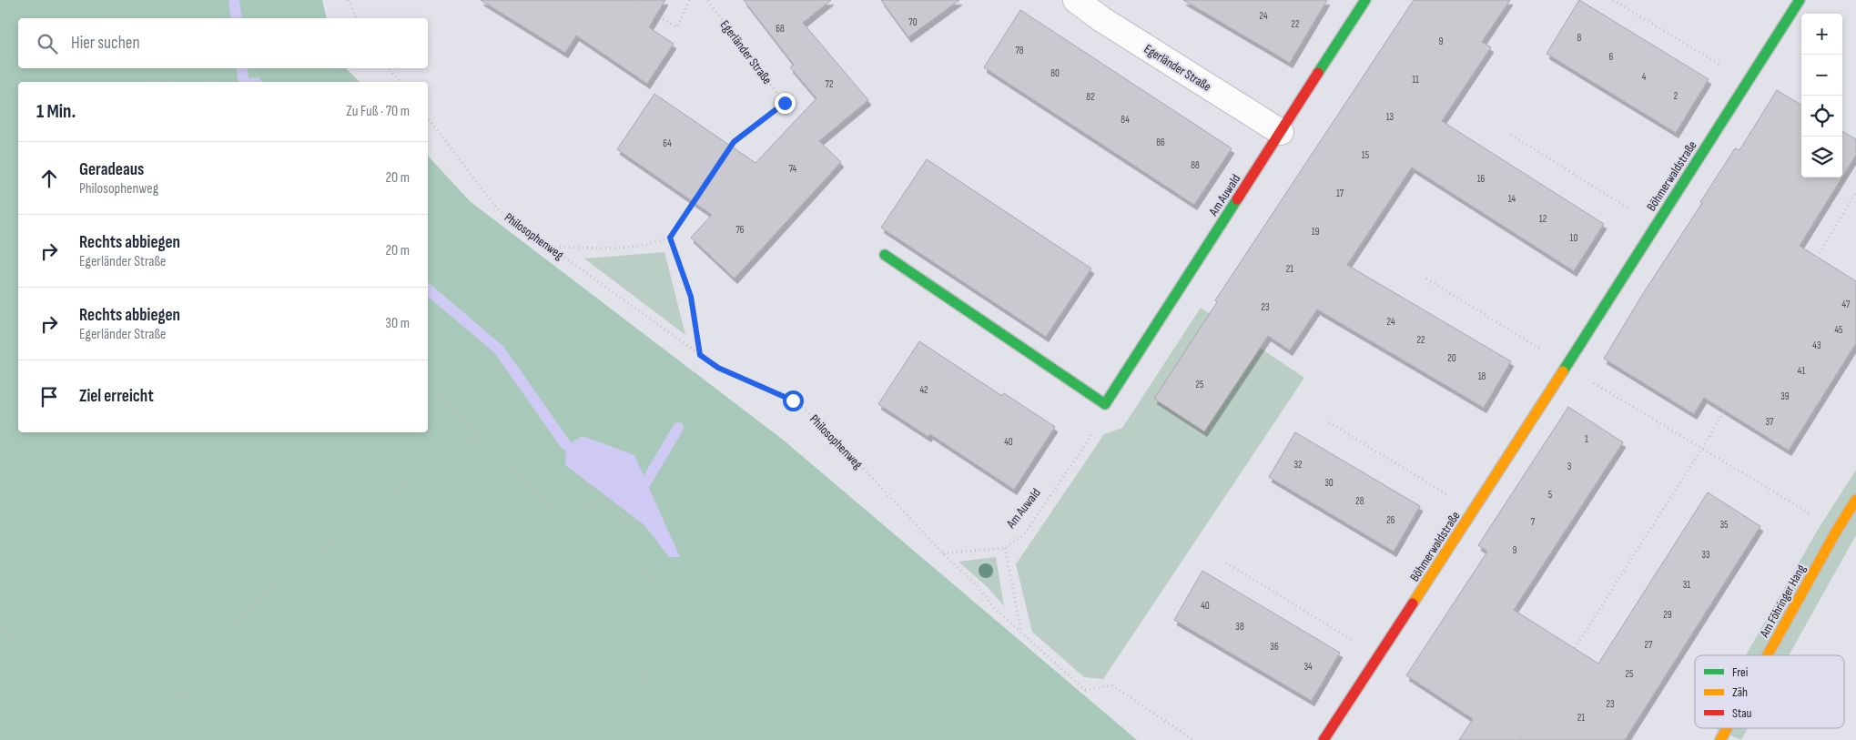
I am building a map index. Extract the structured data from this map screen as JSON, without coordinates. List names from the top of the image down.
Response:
{
  "streets": {
    "street": [
      "Egerländer Straße",
      "Böhmerwaldstraße",
      "Am Auwald",
      "Am Föhringer Hang"
    ],
    "path": ["Philosophenweg"]
  },
  "crossings": [
    ["Egerländer Straße", "Am Auwald"]
  ],
  "house_numbers": [
    "24",
    "70",
    "22",
    "68",
    "8",
    "9",
    "78",
    "6",
    "80",
    "4",
    "11",
    "72",
    "2",
    "82",
    "13",
    "84",
    "86",
    "64",
    "15",
    "88",
    "74",
    "16",
    "17",
    "14",
    "12",
    "76",
    "19",
    "10",
    "21",
    "47",
    "23",
    "24",
    "45",
    "22",
    "43",
    "20",
    "41",
    "18",
    "25",
    "42",
    "39",
    "37",
    "1",
    "40",
    "32",
    "3",
    "30",
    "5",
    "28",
    "26",
    "7",
    "35",
    "9",
    "33",
    "31",
    "40",
    "29",
    "38",
    "27",
    "36",
    "34",
    "25",
    "23",
    "21"
  ],
  "legend": ["Frei", "Zäh", "Stau"],
  "page": {
    "map_buttons": ["+", "−"],
    "search": "Hier suchen",
    "heading": ["1 Min.", "Zu Fuß · 70 m"],
    "list": [
      ["Geradeaus", "Philosophenweg", "20 m"],
      ["Rechts abbiegen", "Egerländer Straße", "20 m"],
      ["Rechts abbiegen", "Egerländer Straße", "30 m"],
      "Ziel erreicht"
    ]
  }
}
